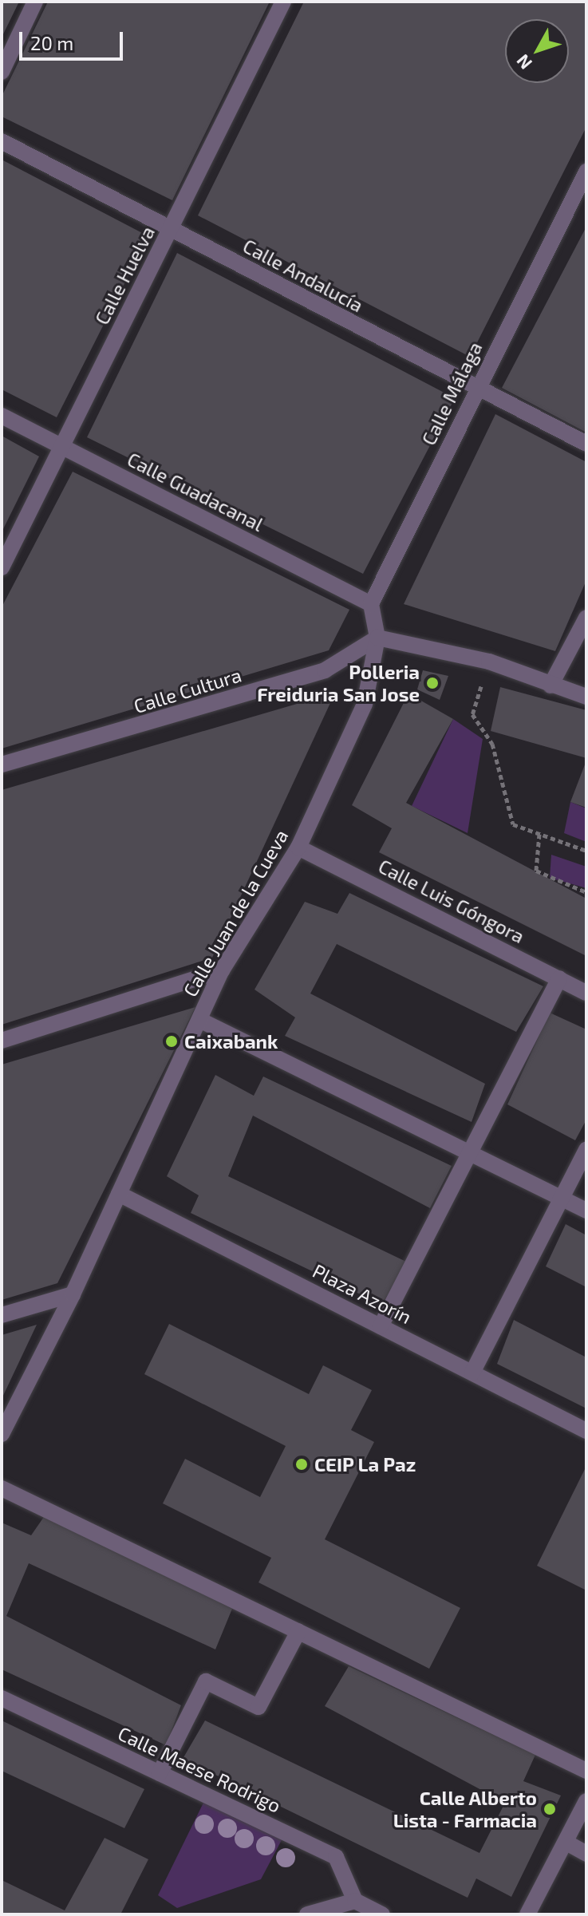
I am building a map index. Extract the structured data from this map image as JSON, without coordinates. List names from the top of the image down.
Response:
{
  "streets": {
    "street": [
      "Calle Huelva",
      "Calle Andalucía",
      "Calle Málaga",
      "Calle Guadacanal",
      "Calle Cultura",
      "Calle Luis Góngora",
      "Calle Juan de la Cueva",
      "Plaza Azorín",
      "Calle Maese Rodrigo"
    ]
  },
  "crossings": [
    ["Calle Huelva", "Calle Andalucía"],
    ["Calle Huelva", "Calle Guadacanal"],
    ["Calle Andalucía", "Calle Málaga"],
    ["Calle Málaga", "Calle Guadacanal"],
    ["Calle Cultura", "Calle Juan de la Cueva"],
    ["Calle Luis Góngora", "Calle Juan de la Cueva"],
    ["Calle Juan de la Cueva", "Plaza Azorín"]
  ],
  "places": [
    "Polleria Freiduria San Jose",
    "Caixabank",
    "CEIP La Paz",
    "Calle Alberto Lista - Farmacia"
  ],
  "scale_bar": "20 m",
  "north": "bottom left"
}
